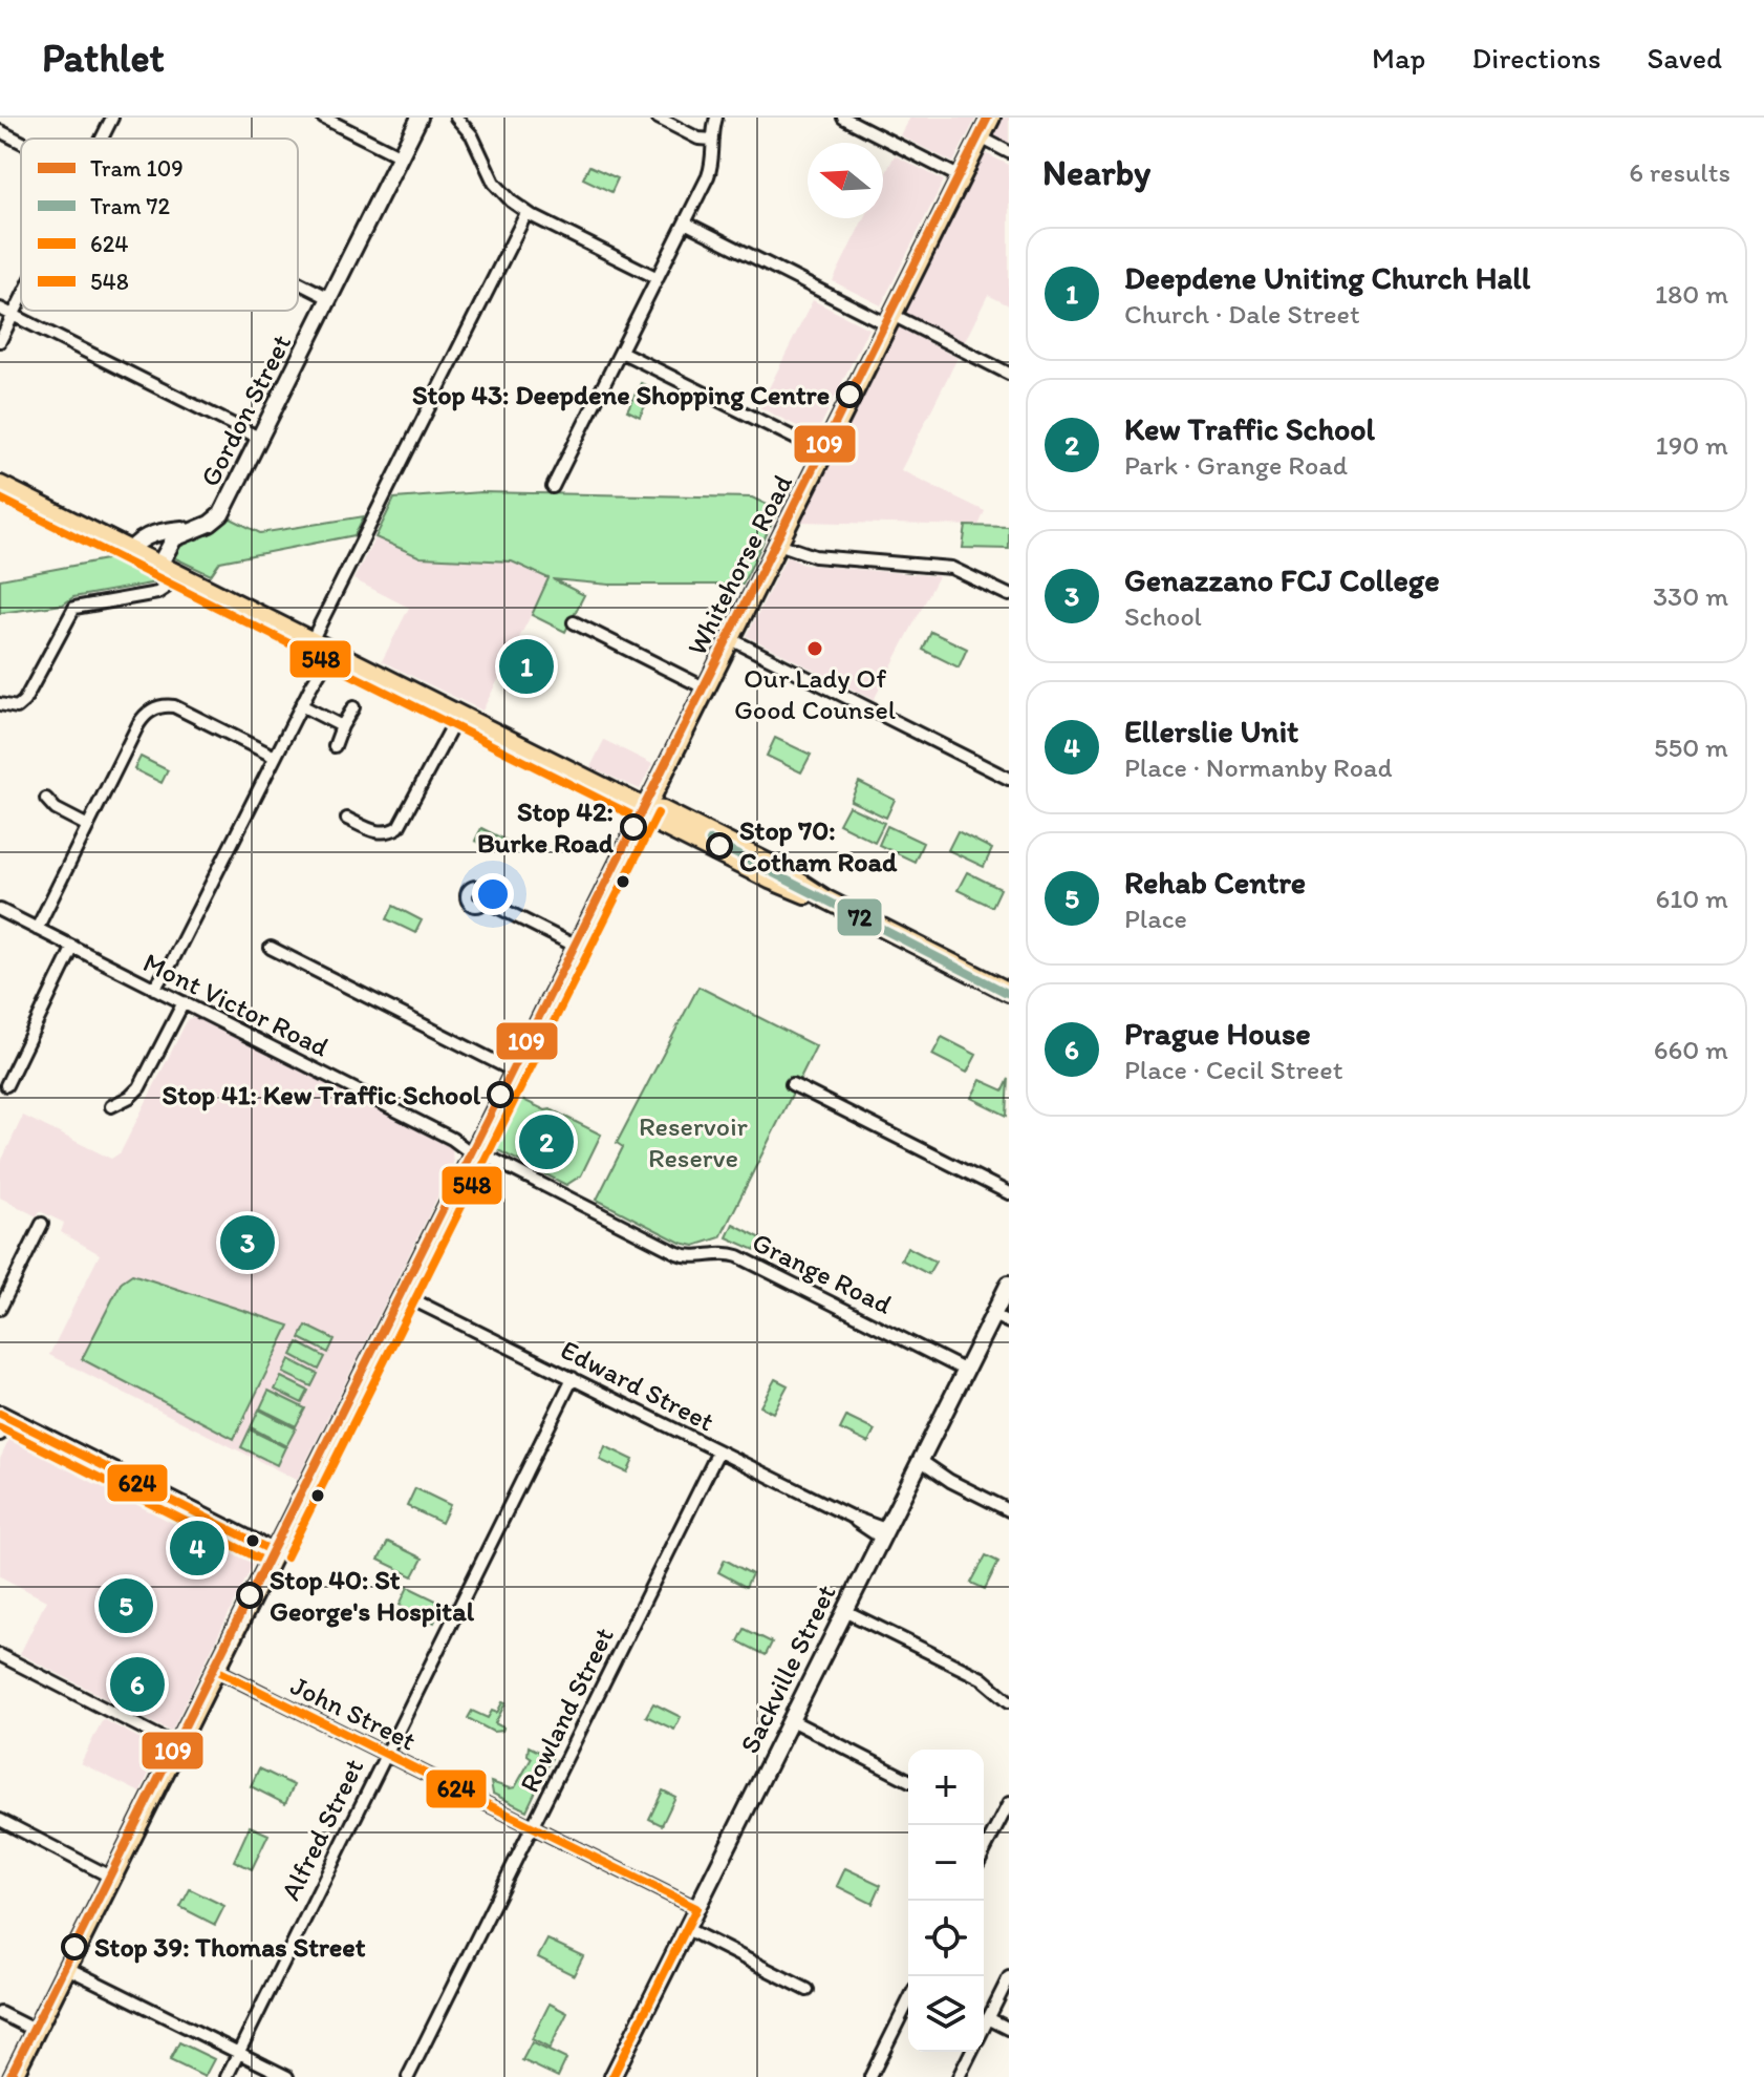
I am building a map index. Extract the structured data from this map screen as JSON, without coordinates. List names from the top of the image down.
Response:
{
  "streets": {
    "main road": ["Whitehorse Road"],
    "street": [
      "Gordon Street",
      "Mont Victor Road",
      "Grange Road",
      "Edward Street",
      "Sackville Street",
      "Rowland Street",
      "John Street",
      "Alfred Street"
    ]
  },
  "crossings": [
    ["Whitehorse Road", "Mont Victor Road"],
    ["Whitehorse Road", "Grange Road"],
    ["Whitehorse Road", "Edward Street"],
    ["Whitehorse Road", "John Street"],
    ["Mont Victor Road", "Grange Road"],
    ["Grange Road", "Sackville Street"],
    ["Edward Street", "Sackville Street"],
    ["Edward Street", "Rowland Street"],
    ["Edward Street", "Alfred Street"],
    ["Sackville Street", "John Street"],
    ["Rowland Street", "John Street"],
    ["John Street", "Alfred Street"]
  ],
  "parks": ["Reservoir Reserve"],
  "places": [
    "Stop 43: Deepdene Shopping Centre",
    "Our Lady Of Good Counsel",
    "Stop 42: Burke Road",
    "Stop 70: Cotham Road",
    "Stop 41: Kew Traffic School",
    "Stop 40: St George's Hospital",
    "Stop 39: Thomas Street"
  ],
  "lines": [
    "tram line 109",
    "transit line 548",
    "tram line 72",
    "transit line 624"
  ],
  "legend": [
    "Tram 109",
    "Tram 72",
    "624",
    "548"
  ],
  "north": "left",
  "page": {
    "header": "Pathlet",
    "nav": ["Map", "Directions", "Saved"],
    "heading": ["Nearby", "6 results"],
    "list": [
      {
        "mark": "1",
        "name": "Deepdene Uniting Church Hall",
        "note": "Church · Dale Street",
        "value": "180 m"
      },
      {
        "mark": "2",
        "name": "Kew Traffic School",
        "note": "Park · Grange Road",
        "value": "190 m"
      },
      {
        "mark": "3",
        "name": "Genazzano FCJ College",
        "note": "School",
        "value": "330 m"
      },
      {
        "mark": "4",
        "name": "Ellerslie Unit",
        "note": "Place · Normanby Road",
        "value": "550 m"
      },
      {
        "mark": "5",
        "name": "Rehab Centre",
        "note": "Place",
        "value": "610 m"
      },
      {
        "mark": "6",
        "name": "Prague House",
        "note": "Place · Cecil Street",
        "value": "660 m"
      }
    ],
    "pins": [
      "1",
      "2",
      "3",
      "4",
      "5",
      "6"
    ],
    "map_buttons": ["+", "−"]
  }
}
